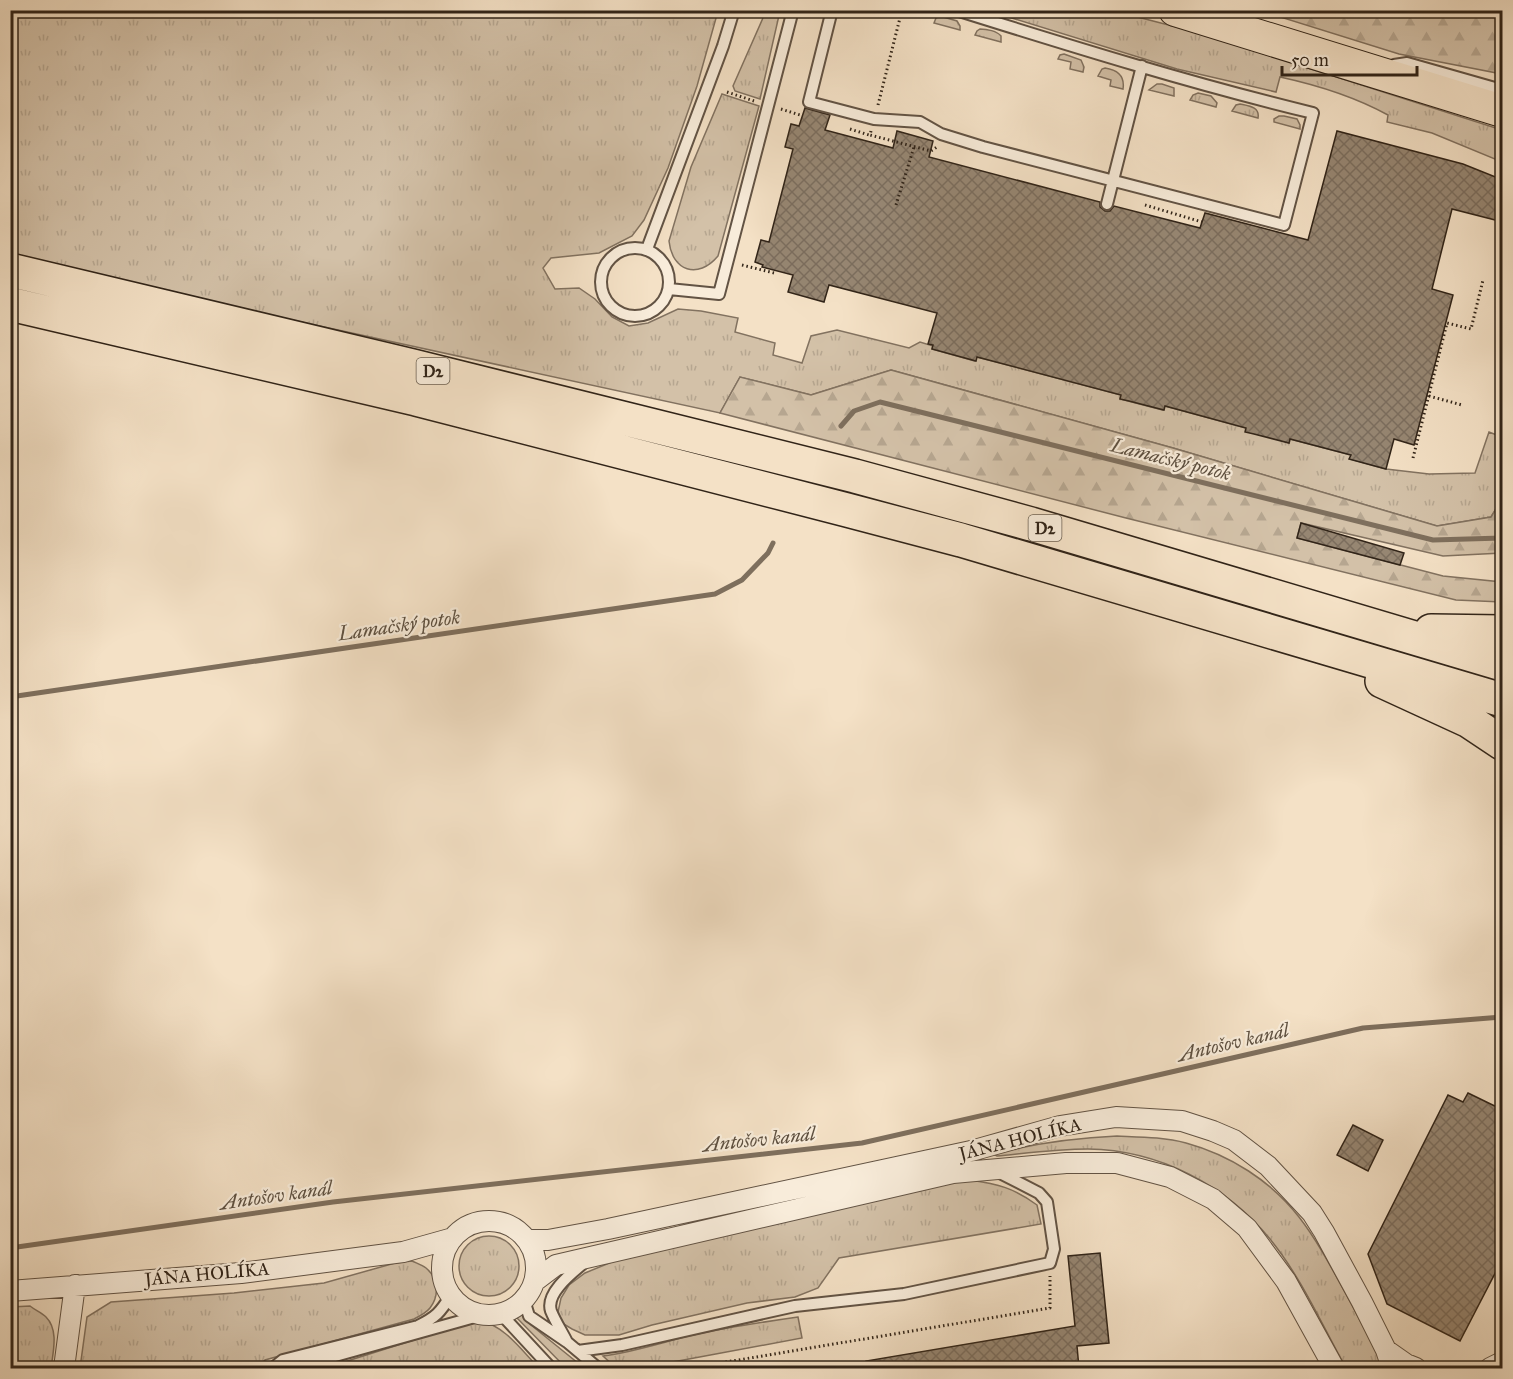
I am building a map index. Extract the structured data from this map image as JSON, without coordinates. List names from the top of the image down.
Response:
{
  "streets": {
    "highway": ["D2"],
    "street": ["JÁNA HOLÍKA"]
  },
  "water": ["Lamačský potok", "Antošov kanál"],
  "scale_bar": "50 m"
}
